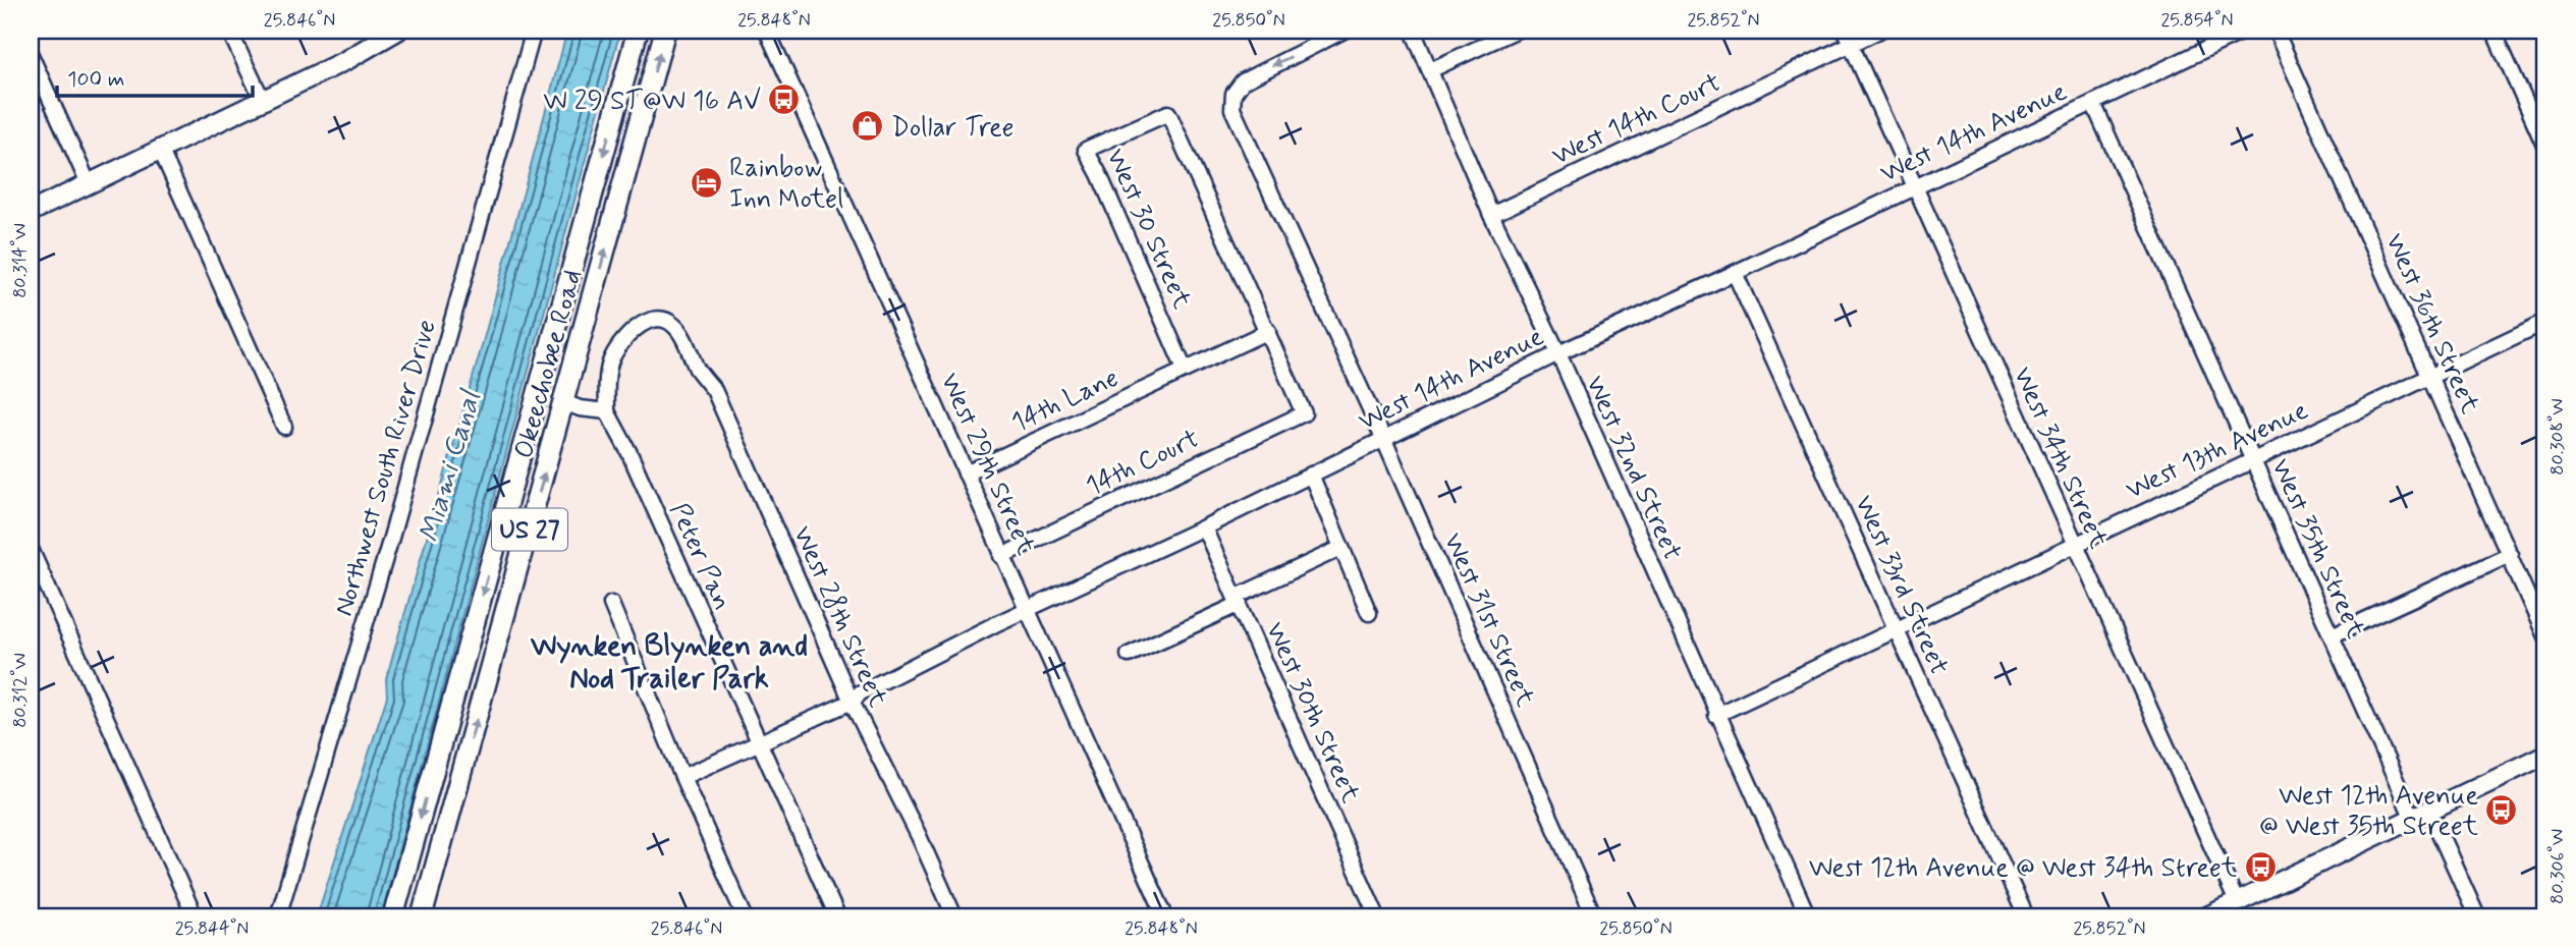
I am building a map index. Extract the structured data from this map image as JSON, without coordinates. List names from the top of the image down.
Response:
{
  "streets": {
    "highway": ["Okeechobee Road", "US 27"],
    "street": [
      "West 14th Court",
      "West 14th Avenue",
      "West 30 Street",
      "West 36th Street",
      "14th Lane",
      "West 13th Avenue",
      "West 34th Street",
      "14th Court",
      "West 29th Street",
      "Northwest South River Drive",
      "West 32nd Street",
      "West 35th Street",
      "Peter Pan",
      "West 33rd Street",
      "West 28th Street",
      "West 31st Street",
      "West 30th Street"
    ]
  },
  "crossings": [
    ["West 14th Court", "West 34th Street"],
    ["West 14th Court", "West 32nd Street"],
    ["West 14th Avenue", "West 34th Street"],
    ["West 14th Avenue", "West 29th Street"],
    ["West 14th Avenue", "West 32nd Street"],
    ["West 14th Avenue", "West 35th Street"],
    ["West 14th Avenue", "Peter Pan"],
    ["West 14th Avenue", "West 33rd Street"],
    ["West 14th Avenue", "West 28th Street"],
    ["West 14th Avenue", "West 31st Street"],
    ["West 14th Avenue", "West 30th Street"],
    ["West 30 Street", "14th Lane"],
    ["West 30 Street", "14th Court"],
    ["West 36th Street", "West 13th Avenue"],
    ["14th Lane", "14th Court"],
    ["14th Lane", "West 29th Street"],
    ["West 13th Avenue", "West 34th Street"],
    ["West 13th Avenue", "West 32nd Street"],
    ["West 13th Avenue", "West 35th Street"],
    ["West 13th Avenue", "West 33rd Street"],
    ["14th Court", "West 29th Street"],
    ["Peter Pan", "West 28th Street"]
  ],
  "one_way": ["West 31st Street"],
  "districts": ["Wynken Blynken and Nod Trailer Park"],
  "water": ["Miami Canal"],
  "places": {
    "bus stop": ["W 29 ST@W 16 AV", "West 12th Avenue @ West 35th Street", "West 12th Avenue @ West 34th Street"],
    "shop": ["Dollar Tree"],
    "hotel": ["Rainbow Inn Motel"]
  },
  "scale_bar": "100 m",
  "coordinates": [
    "25.846°N",
    "25.848°N",
    "25.850°N",
    "25.852°N",
    "25.854°N",
    "80.314°W",
    "80.308°W",
    "80.312°W",
    "80.306°W",
    "25.844°N"
  ]
}
